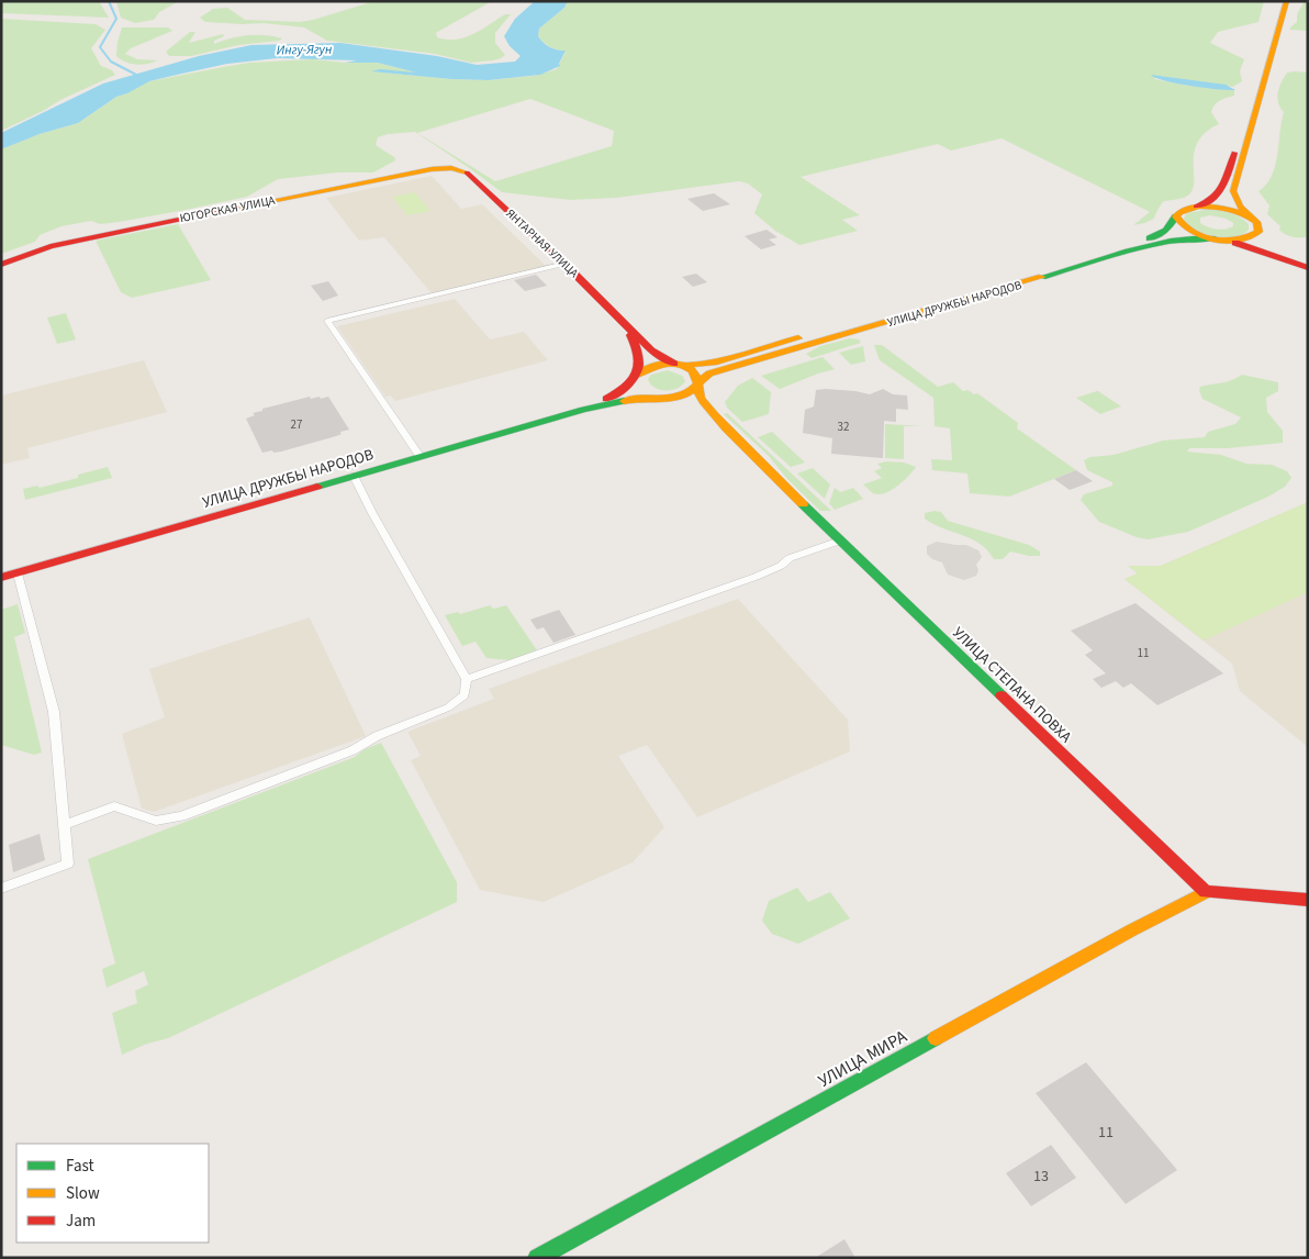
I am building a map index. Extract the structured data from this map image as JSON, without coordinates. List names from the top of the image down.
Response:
{
  "streets": {
    "main road": [
      "ЮГОРСКАЯ УЛИЦА",
      "ЯНТАРНАЯ УЛИЦА",
      "УЛИЦА ДРУЖБЫ НАРОДОВ",
      "УЛИЦА СТЕПАНА ПОВХА",
      "УЛИЦА МИРА"
    ]
  },
  "crossings": [
    ["ЮГОРСКАЯ УЛИЦА", "ЯНТАРНАЯ УЛИЦА"],
    ["УЛИЦА СТЕПАНА ПОВХА", "УЛИЦА МИРА"]
  ],
  "water": ["Ингу-Ягун"],
  "house_numbers": [
    "27",
    "32",
    "11",
    "11",
    "13"
  ],
  "legend": ["Fast", "Slow", "Jam"]
}
